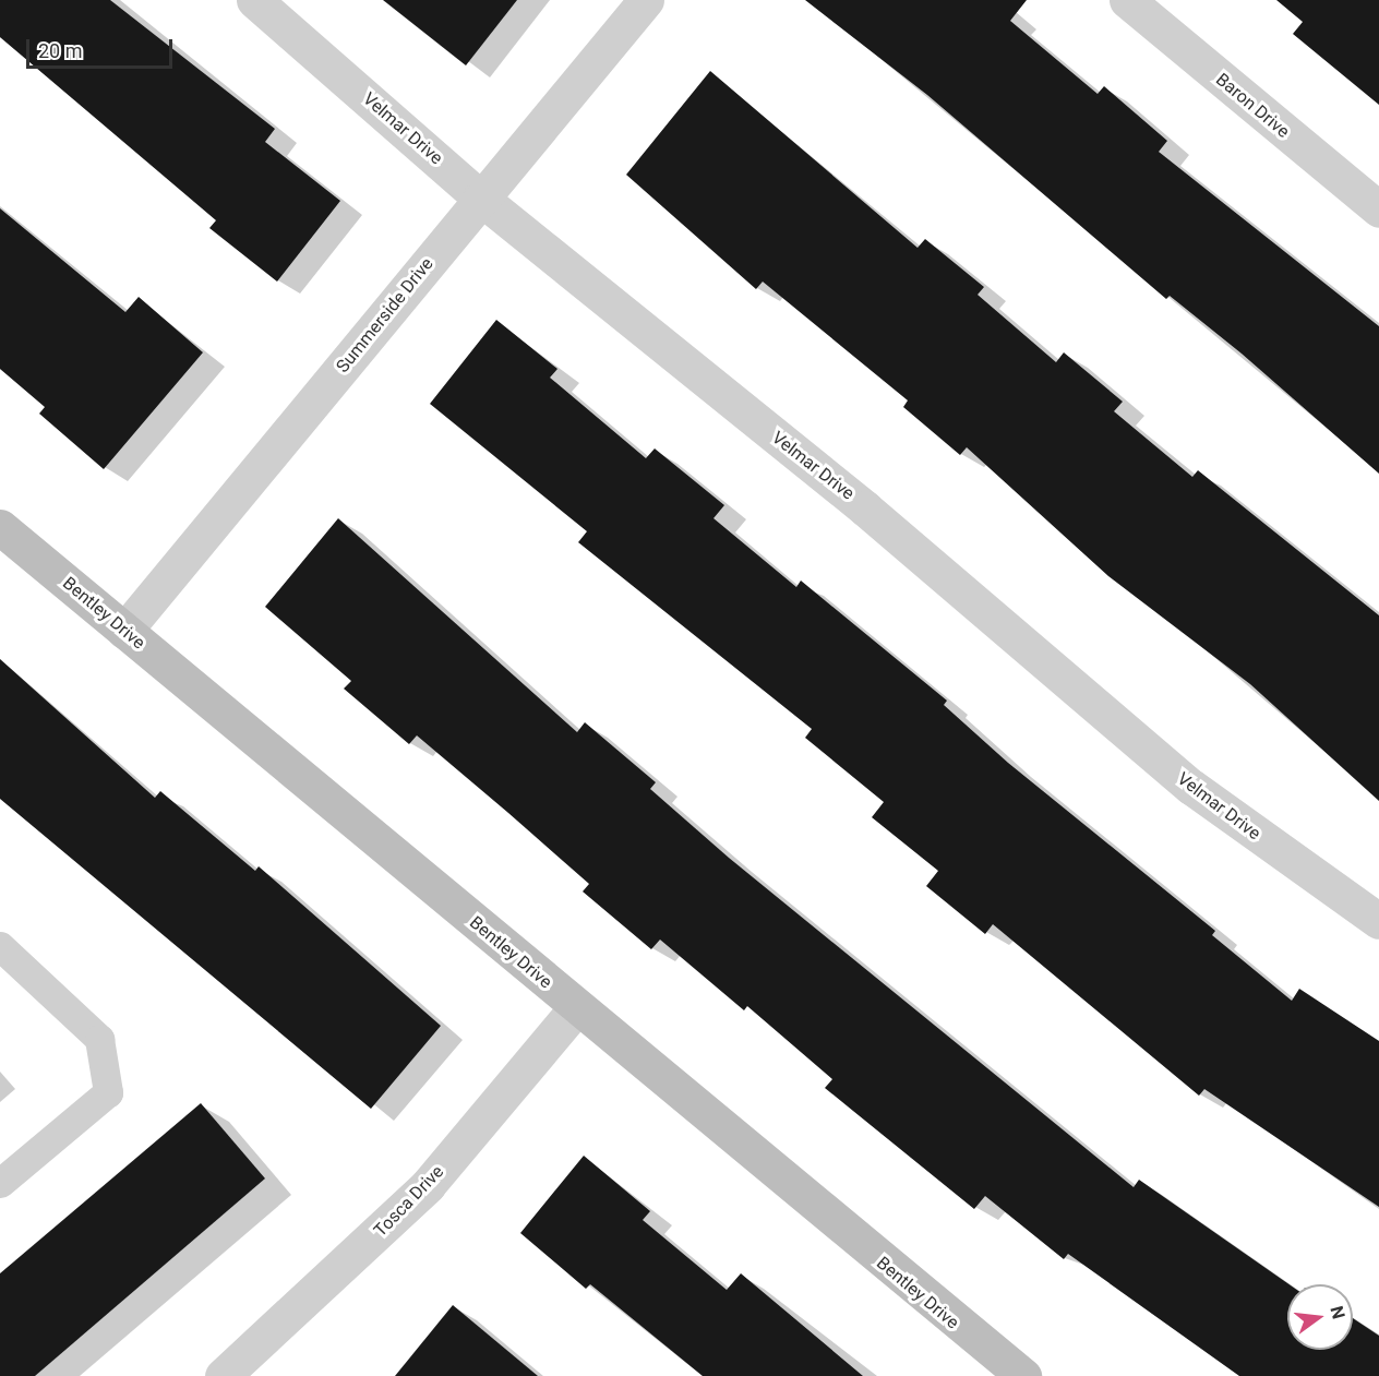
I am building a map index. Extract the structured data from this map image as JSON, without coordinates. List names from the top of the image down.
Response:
{
  "streets": {
    "street": [
      "Baron Drive",
      "Velmar Drive",
      "Summerside Drive",
      "Bentley Drive",
      "Tosca Drive"
    ]
  },
  "crossings": [
    ["Velmar Drive", "Summerside Drive"],
    ["Summerside Drive", "Bentley Drive"],
    ["Bentley Drive", "Tosca Drive"]
  ],
  "scale_bar": "20 m",
  "north": "right"
}
